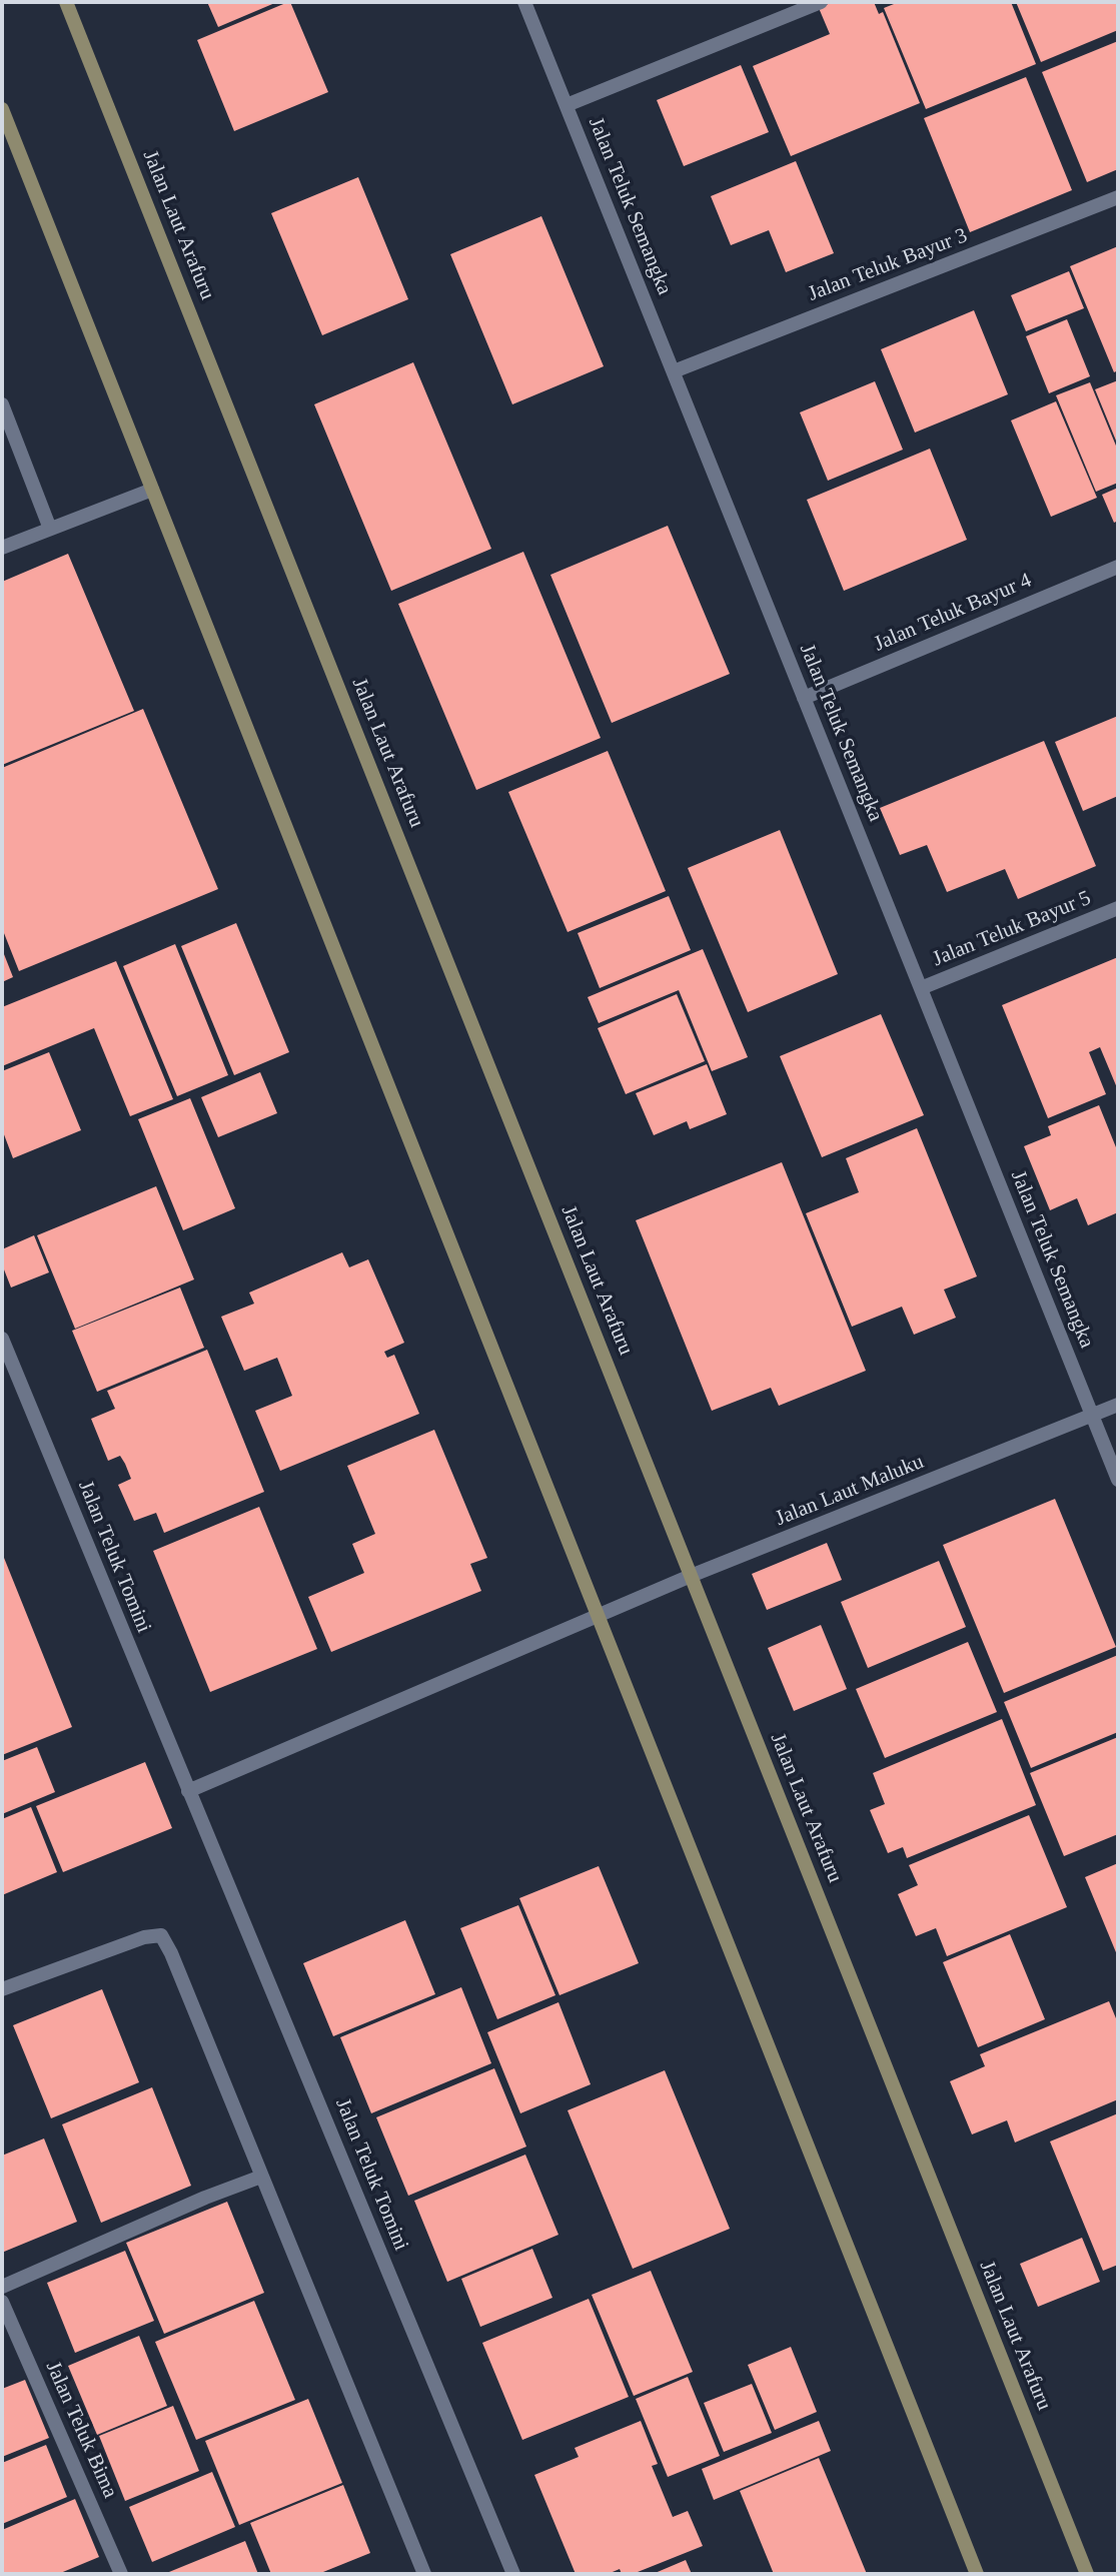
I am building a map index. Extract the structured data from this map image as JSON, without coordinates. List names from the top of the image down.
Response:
{
  "streets": {
    "street": [
      "Jalan Teluk Semangka",
      "Jalan Laut Arafuru",
      "Jalan Teluk Bayur 3",
      "Jalan Teluk Bayur 4",
      "Jalan Teluk Bayur 5",
      "Jalan Laut Maluku",
      "Jalan Teluk Tomini",
      "Jalan Teluk Bima"
    ]
  },
  "crossings": [
    ["Jalan Teluk Semangka", "Jalan Teluk Bayur 3"],
    ["Jalan Teluk Semangka", "Jalan Teluk Bayur 4"],
    ["Jalan Teluk Semangka", "Jalan Teluk Bayur 5"],
    ["Jalan Teluk Semangka", "Jalan Laut Maluku"],
    ["Jalan Laut Arafuru", "Jalan Laut Maluku"]
  ]
}
